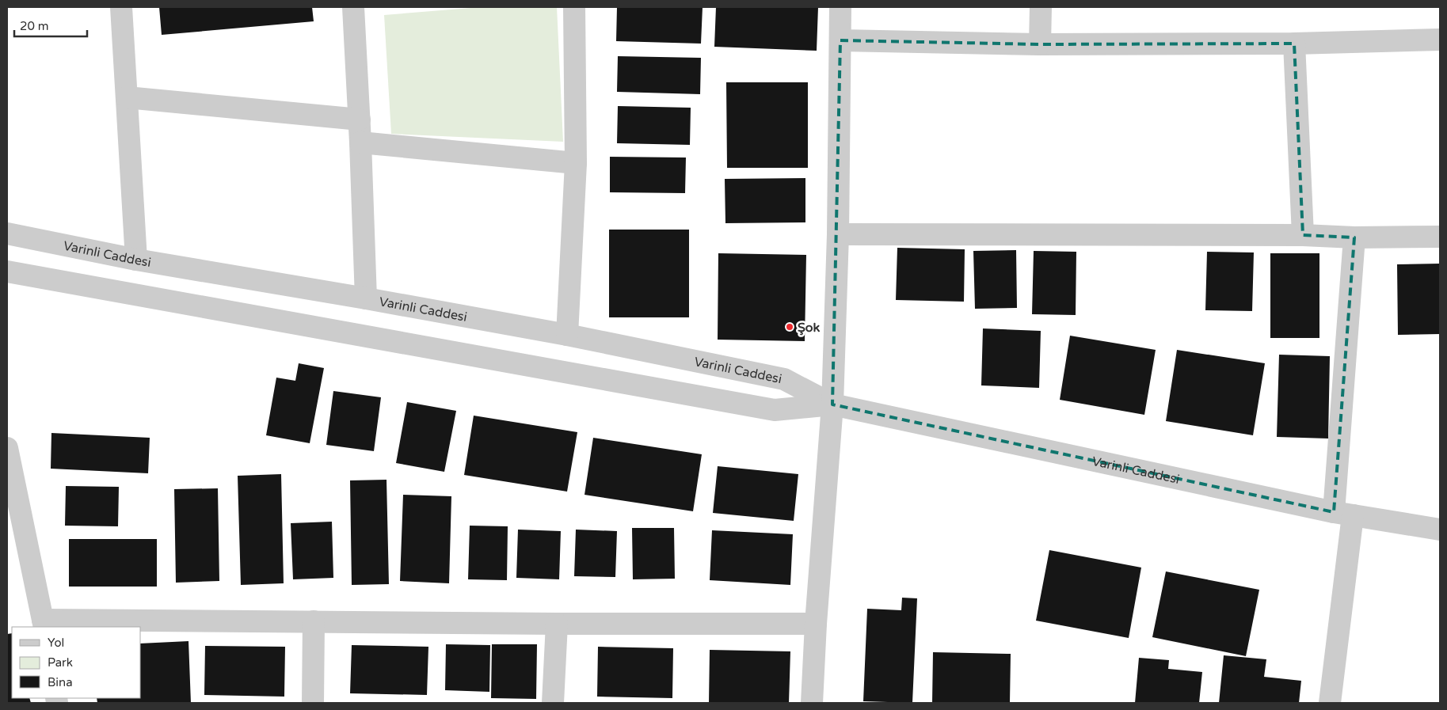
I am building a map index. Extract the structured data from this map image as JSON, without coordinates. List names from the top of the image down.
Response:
{
  "streets": {
    "street": ["Varinli Caddesi"]
  },
  "places": ["Şok"],
  "legend": ["Yol", "Park", "Bina"],
  "scale_bar": "20 m"
}
